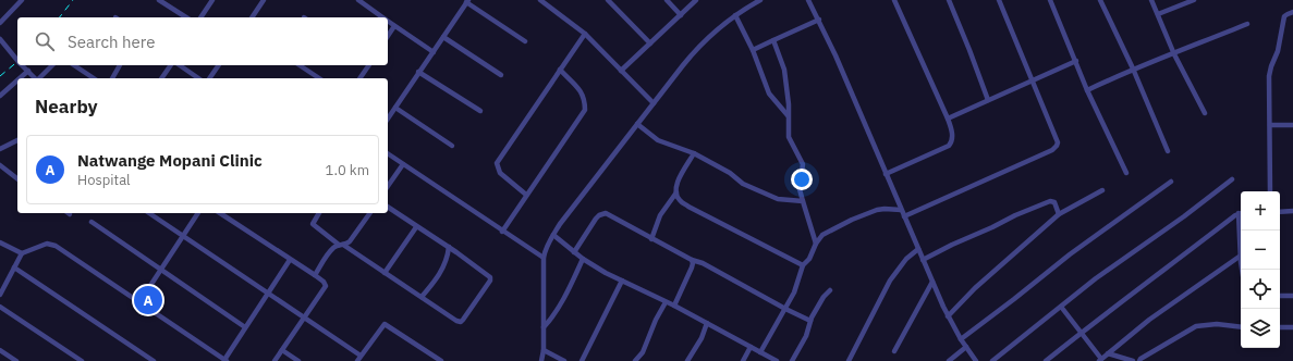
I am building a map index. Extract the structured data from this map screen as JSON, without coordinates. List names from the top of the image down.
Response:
{
  "page": {
    "search": "Search here",
    "heading": "Nearby",
    "list": [
      {
        "mark": "A",
        "name": "Natwange Mopani Clinic",
        "note": "Hospital",
        "value": "1.0 km"
      }
    ],
    "map_buttons": ["+", "−"],
    "pins": "A"
  }
}
